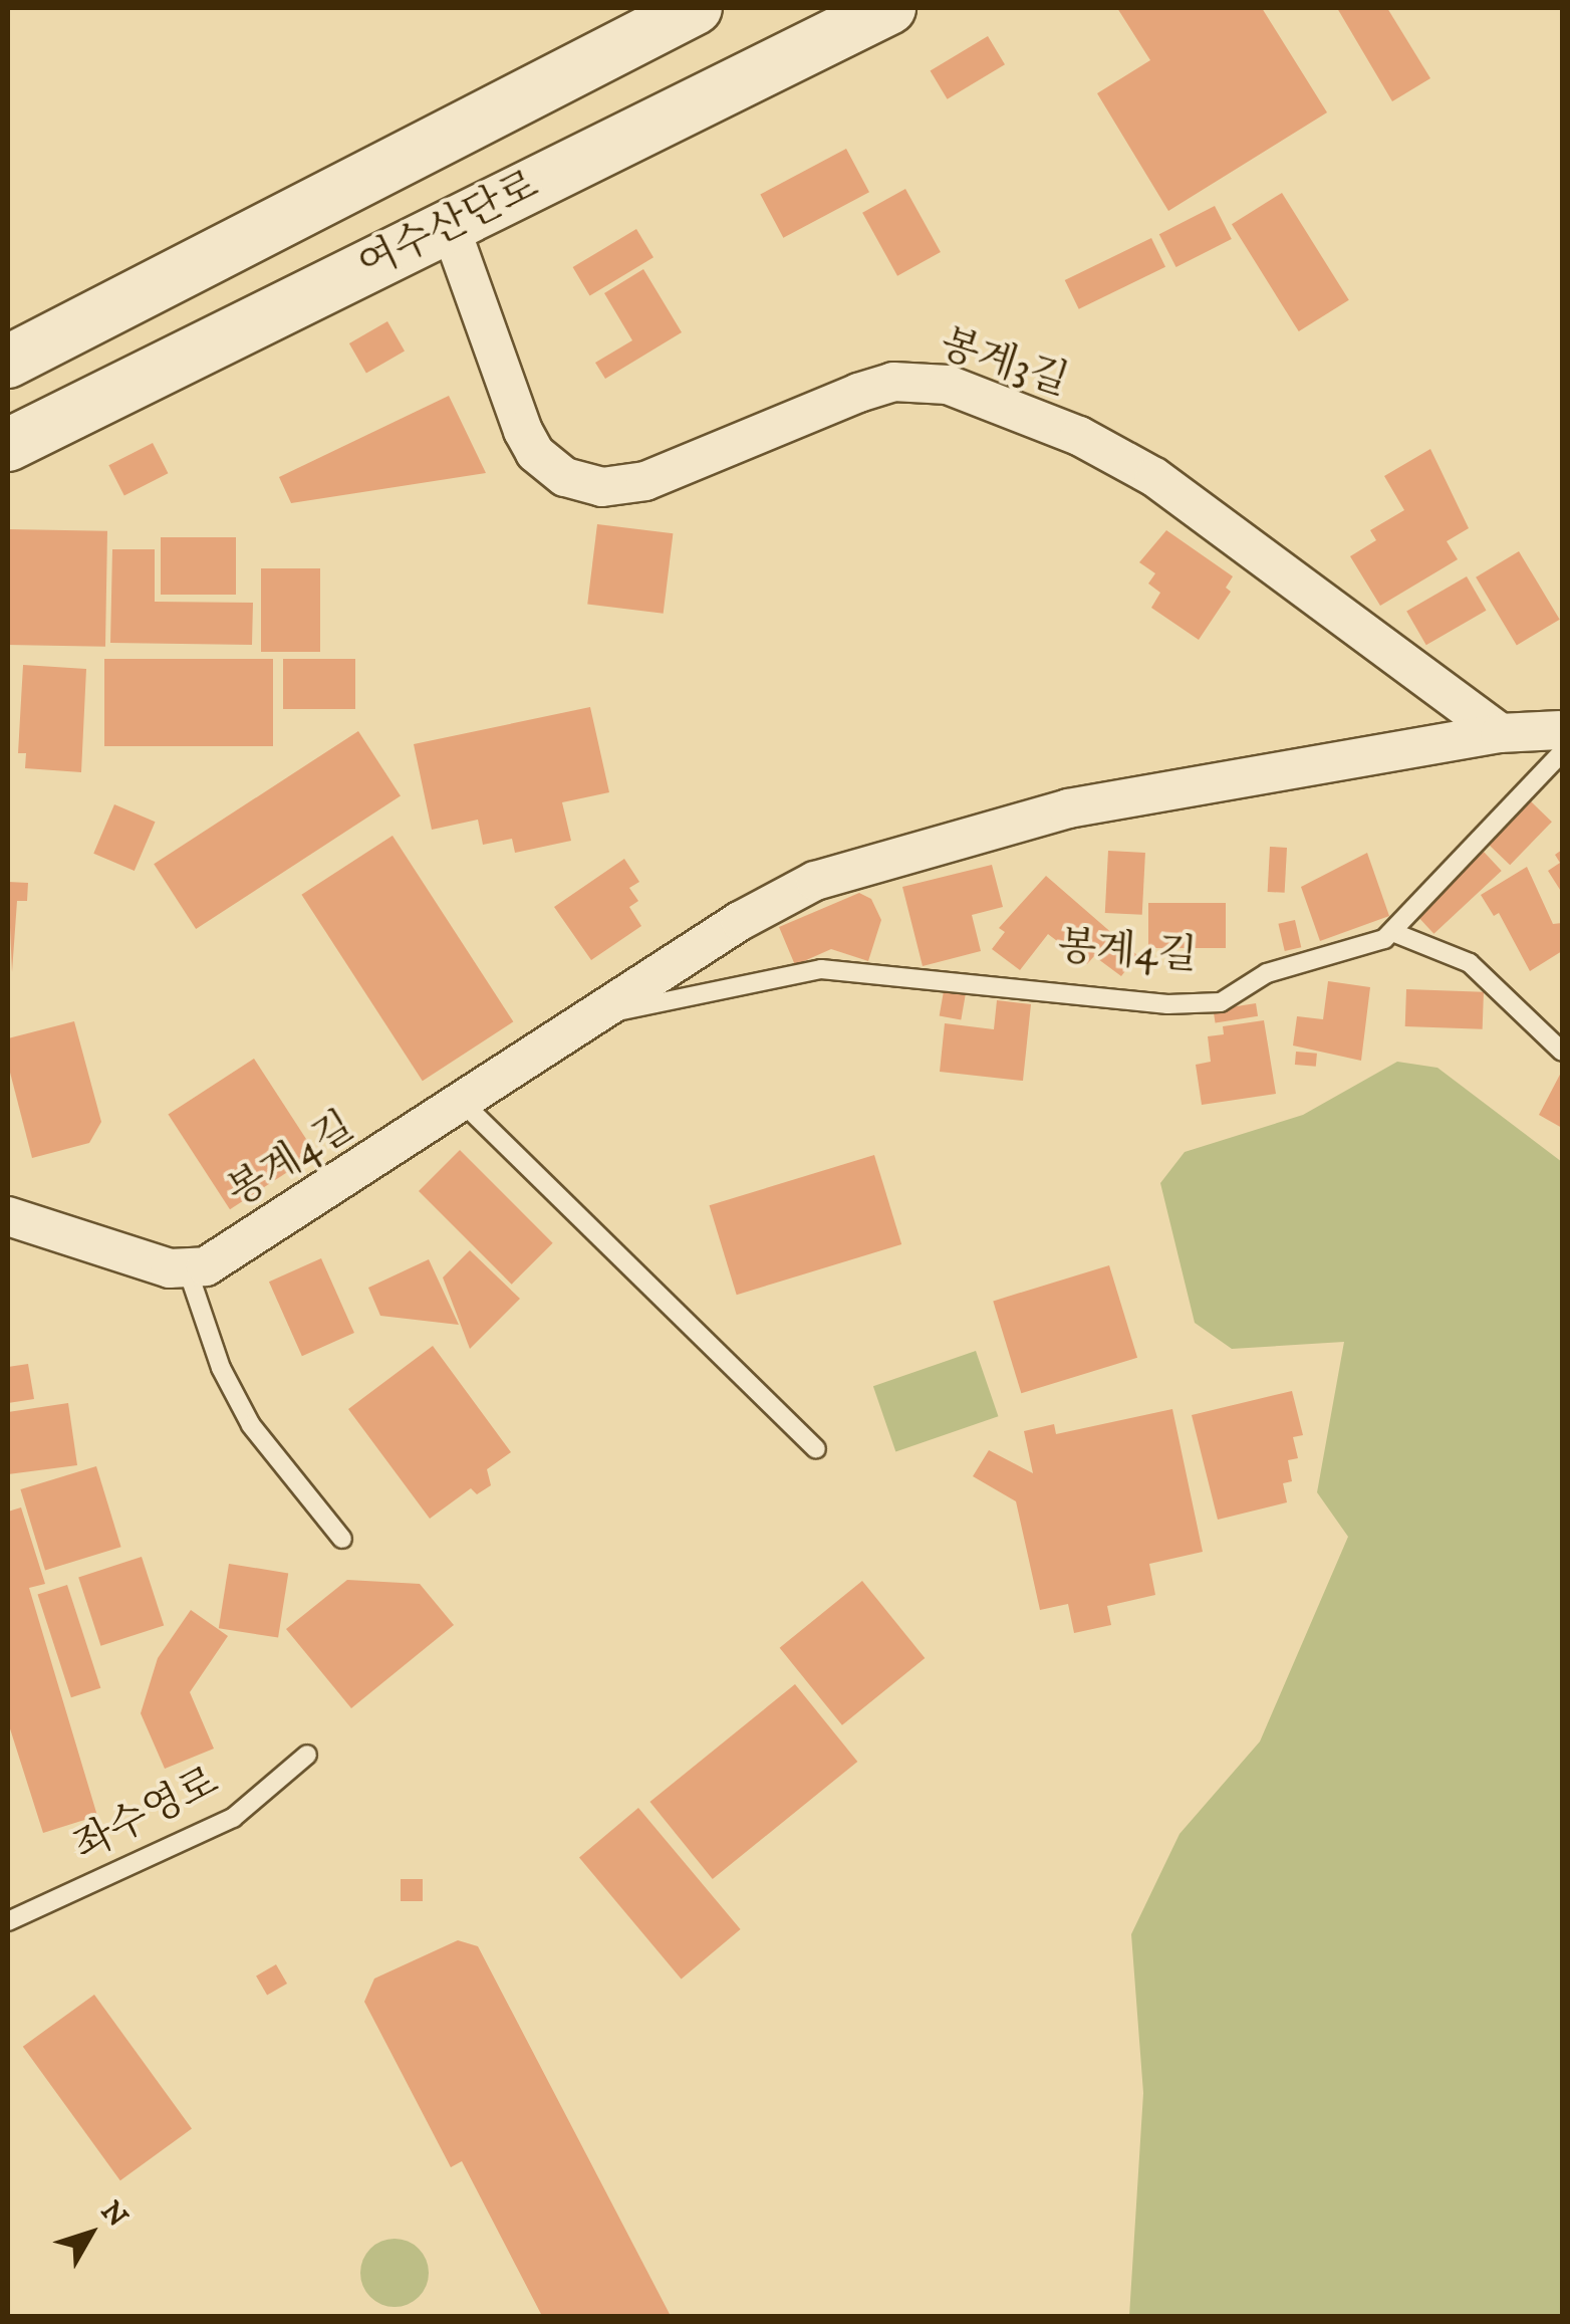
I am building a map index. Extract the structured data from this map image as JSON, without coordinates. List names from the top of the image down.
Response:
{
  "streets": {
    "street": ["여수산단로", "봉계3길", "봉계4길"],
    "lane": ["좌수영로"]
  },
  "crossings": [
    ["여수산단로", "봉계3길"],
    ["봉계3길", "봉계4길"]
  ],
  "north": "top right"
}
